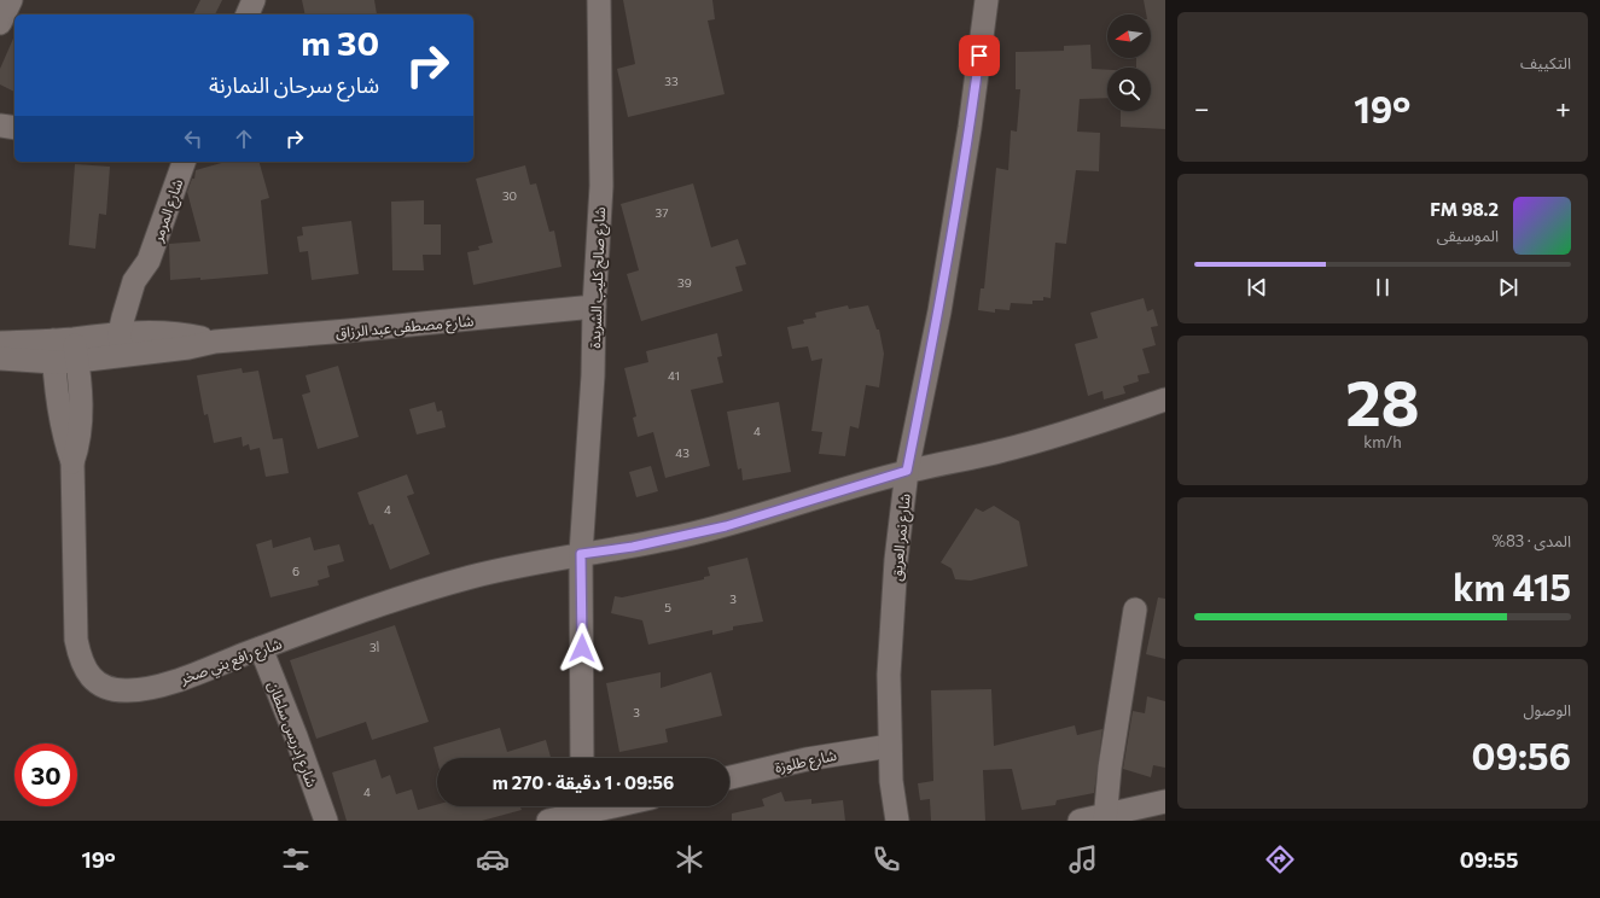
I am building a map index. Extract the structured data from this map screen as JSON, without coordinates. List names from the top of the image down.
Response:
{
  "streets": {
    "street": [
      "شارع المرمر",
      "شارع صالح كليب الشريدة",
      "شارع مصطفى عبد الرزاق",
      "شارع نمر العريق",
      "شارع رافع بني صخر",
      "شارع إدريس سلطان",
      "شارع طلوزة"
    ]
  },
  "crossings": [
    ["شارع المرمر", "شارع مصطفى عبد الرزاق"],
    ["شارع صالح كليب الشريدة", "شارع مصطفى عبد الرزاق"],
    ["شارع صالح كليب الشريدة", "شارع رافع بني صخر"],
    ["شارع مصطفى عبد الرزاق", "شارع رافع بني صخر"],
    ["شارع نمر العريق", "شارع رافع بني صخر"],
    ["شارع نمر العريق", "شارع طلوزة"],
    ["شارع رافع بني صخر", "شارع إدريس سلطان"]
  ],
  "house_numbers": [
    "33",
    "30",
    "37",
    "39",
    "41",
    "4",
    "43",
    "4",
    "6",
    "3",
    "5",
    "3أ",
    "3",
    "4"
  ],
  "north": "left",
  "page": {
    "tile": [
      "التكييف",
      ["28", "km/h"],
      ["المدى · 83%", "415 km"],
      ["الوصول", "09:56"]
    ],
    "turn": ["30 m", "شارع سرحان النمارنة"],
    "heat": ["−", "19°", "+"],
    "song": ["98.2 FM", "الموسيقى"],
    "limit": "30",
    "trip": "09:56 · 1 دقيقة · 270 m",
    "tabs": ["09:55", "19°"]
  }
}
